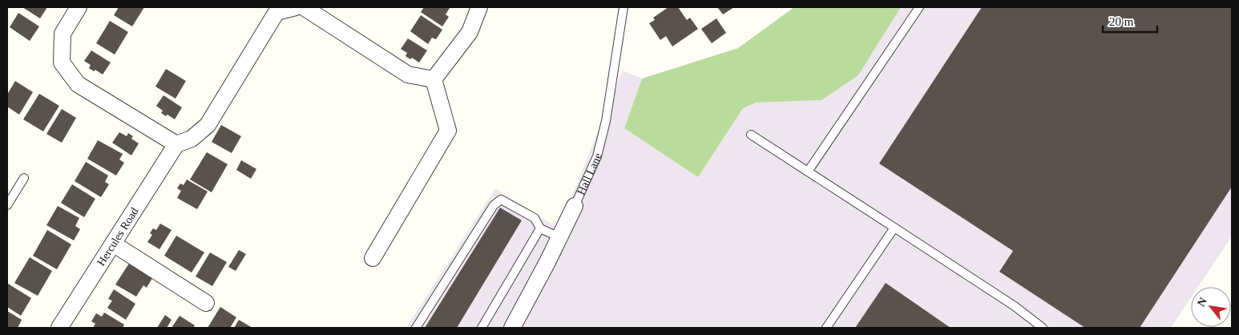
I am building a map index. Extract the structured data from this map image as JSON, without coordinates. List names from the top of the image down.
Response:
{
  "streets": {
    "street": ["Hall Lane", "Hercules Road"]
  },
  "scale_bar": "20 m",
  "north": "top left"
}
